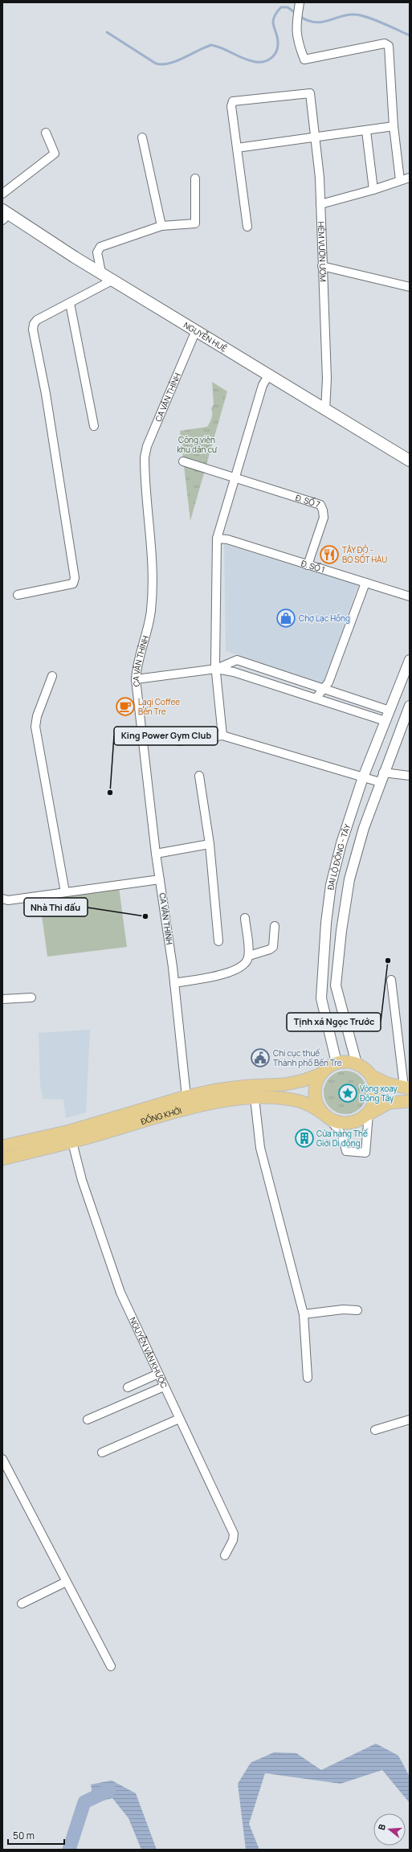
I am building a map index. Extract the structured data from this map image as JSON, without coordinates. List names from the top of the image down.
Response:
{
  "streets": {
    "main road": ["NGUYỄN HUỆ", "ĐỒNG KHỞI"],
    "street": [
      "HẺM VƯỜN ƯƠM",
      "CA VĂN THỈNH",
      "Đ. SỐ 7",
      "Đ. SỐ 1",
      "ĐẠI LỘ ĐÔNG - TÂY",
      "NGUYỄN VĂN KHƯỚC"
    ]
  },
  "crossings": [
    ["HẺM VƯỜN ƯƠM", "NGUYỄN HUỆ"],
    ["NGUYỄN HUỆ", "CA VĂN THỈNH"],
    ["CA VĂN THỈNH", "ĐỒNG KHỞI"],
    ["Đ. SỐ 7", "Đ. SỐ 1"],
    ["ĐẠI LỘ ĐÔNG - TÂY", "ĐỒNG KHỞI"],
    ["ĐỒNG KHỞI", "NGUYỄN VĂN KHƯỚC"]
  ],
  "parks": ["Công viên khu dân cư"],
  "places": {
    "restaurant": ["TÂY ĐÔ - BÒ SỐT HÀU"],
    "shop": ["Chợ Lạc Hồng"],
    "cafe": ["Lagi Coffee Bến Tre"],
    "other": ["King Power Gym Club", "Nhà Thi đấu", "Tịnh xá Ngọc Trước"],
    "public building": ["Chi cục thuế Thành phố Bến Tre"],
    "place": ["Vòng xoay Đông Tây"],
    "building": ["Cửa hàng Thế Giới Di động"]
  },
  "scale_bar": "50 m",
  "north": "left"
}
